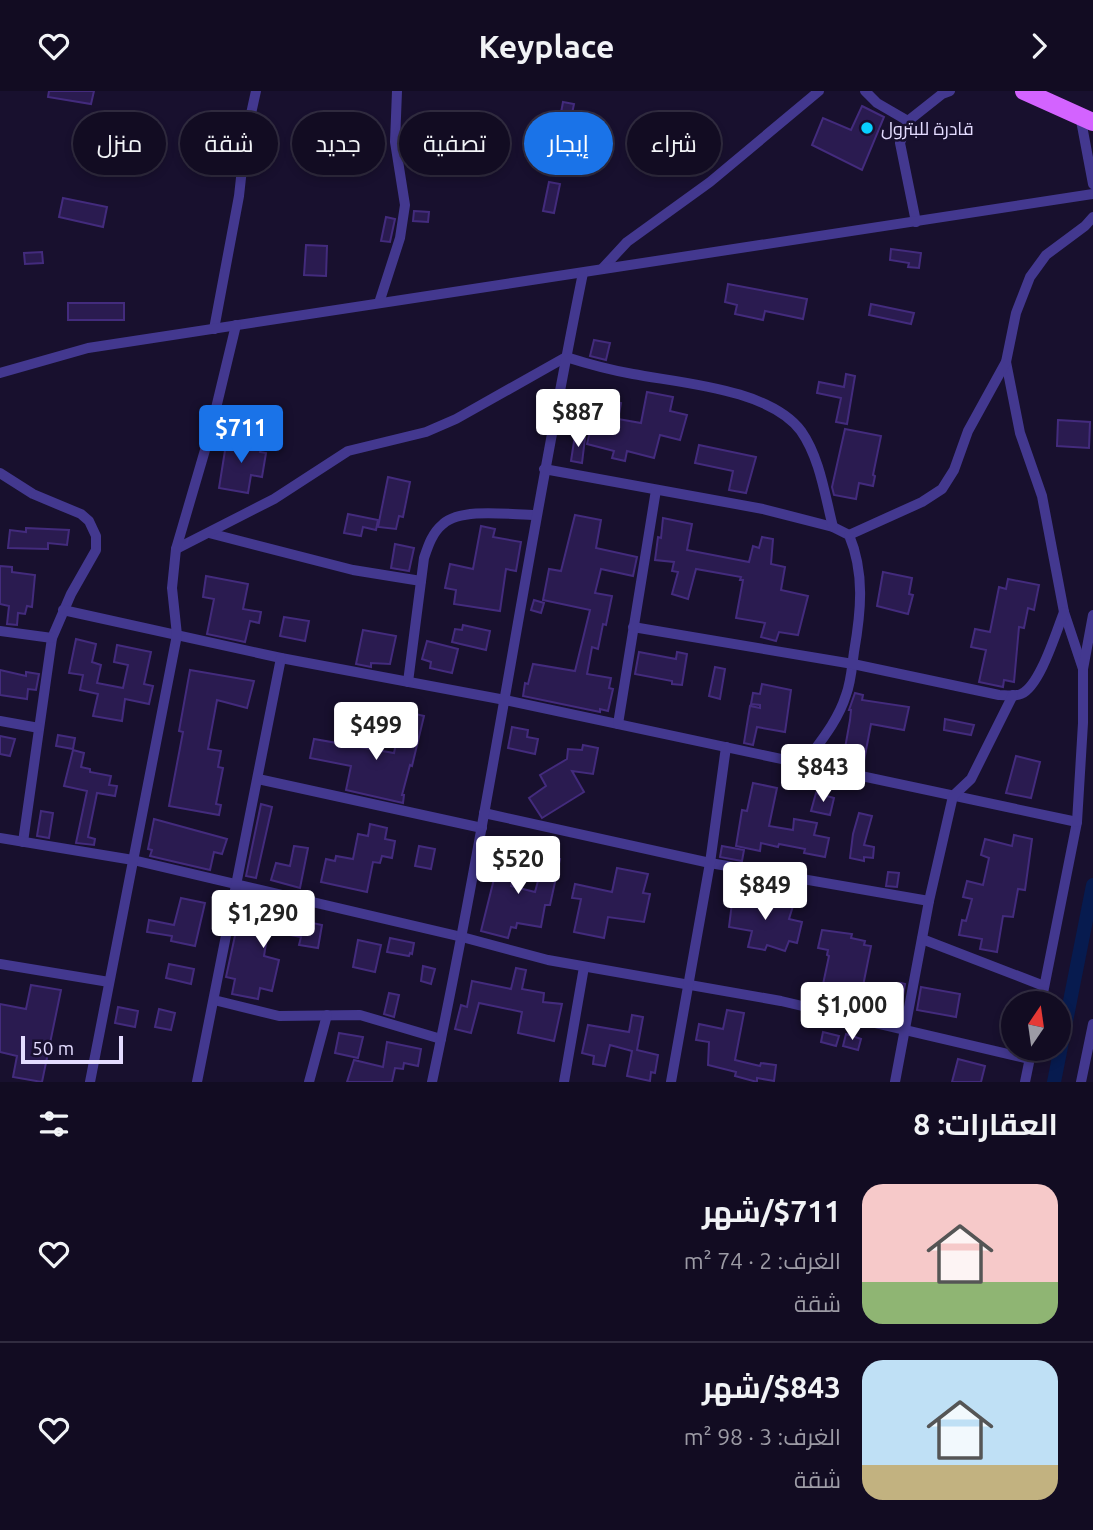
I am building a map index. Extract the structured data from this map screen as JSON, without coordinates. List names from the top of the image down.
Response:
{
  "places": ["قادرة للبترول"],
  "scale_bar": "50 m",
  "north": "top",
  "page": {
    "header": "Keyplace",
    "chip": [
      "شراء",
      "إيجار",
      "تصفية",
      "جديد",
      "شقة",
      "منزل"
    ],
    "price": [
      "$887",
      "$711",
      "$499",
      "$843",
      "$520",
      "$849",
      "$1,290",
      "$1,000"
    ],
    "scale": "50 m",
    "heading": "العقارات: 8",
    "list": [
      {
        "name": "$711/شهر",
        "note": "الغرف: 2 · 74 m² · شقة"
      },
      {
        "name": "$843/شهر",
        "note": "الغرف: 3 · 98 m² · شقة"
      }
    ]
  }
}
